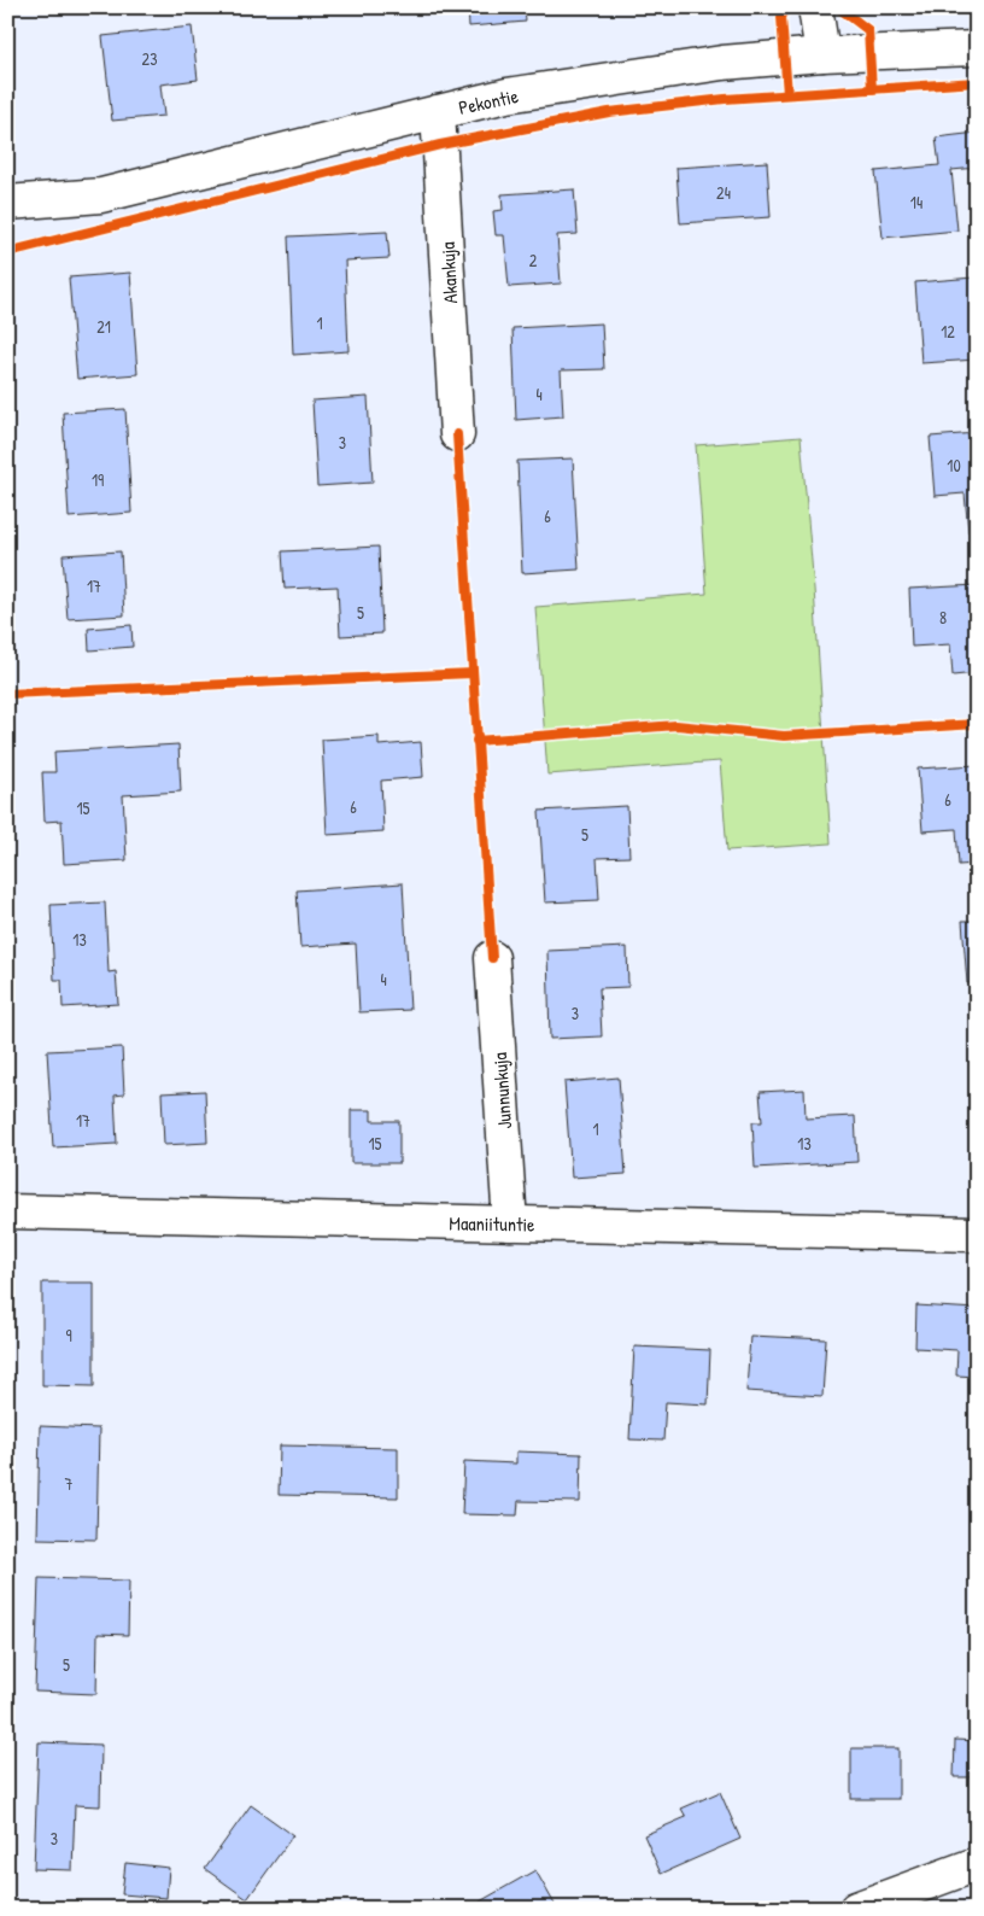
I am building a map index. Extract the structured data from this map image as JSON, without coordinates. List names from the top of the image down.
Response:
{
  "streets": {
    "street": [
      "Pekontie",
      "Akankuja",
      "Junnunkuja",
      "Maaniituntie"
    ]
  },
  "crossings": [
    ["Pekontie", "Akankuja"],
    ["Junnunkuja", "Maaniituntie"]
  ],
  "house_numbers": [
    "23",
    "24",
    "14",
    "2",
    "1",
    "21",
    "12",
    "4",
    "3",
    "10",
    "19",
    "6",
    "17",
    "5",
    "8",
    "6",
    "6",
    "15",
    "5",
    "13",
    "4",
    "3",
    "17",
    "1",
    "15",
    "13",
    "9",
    "7",
    "5",
    "3"
  ]
}
